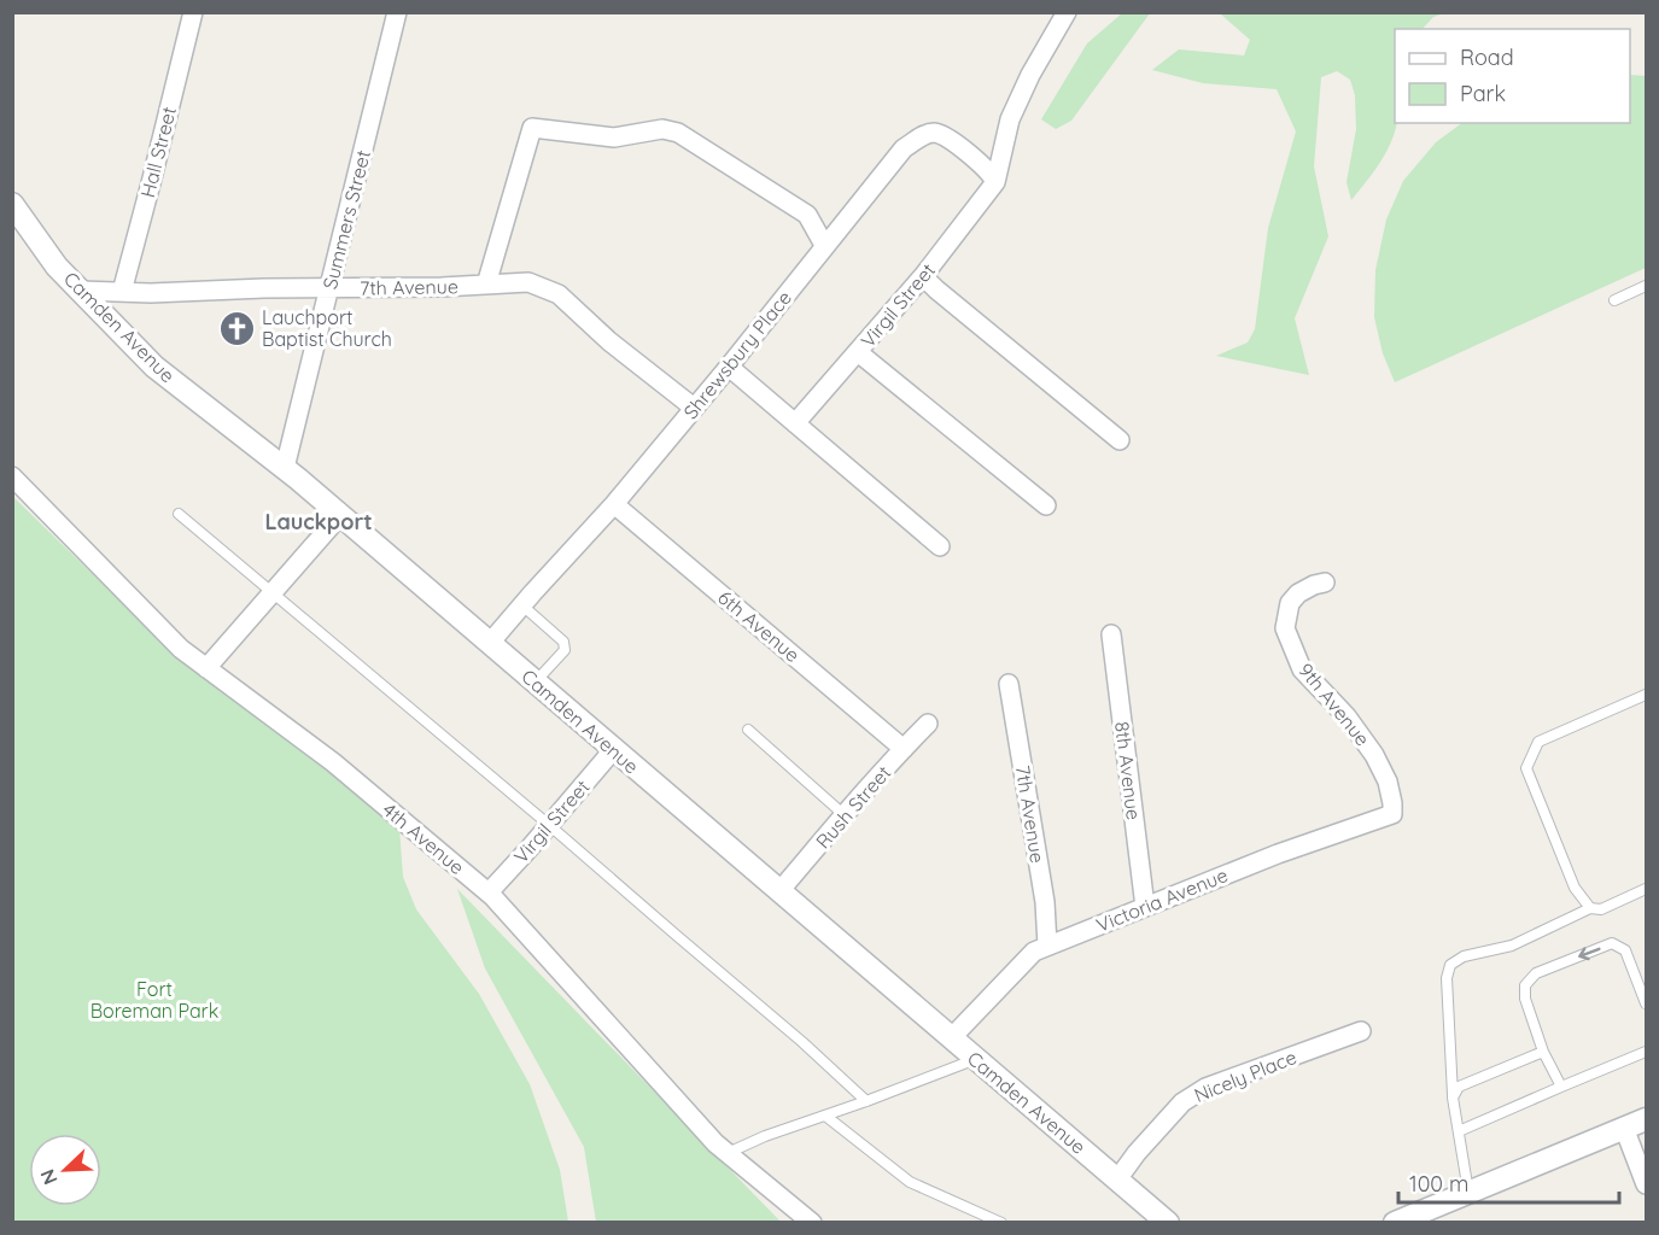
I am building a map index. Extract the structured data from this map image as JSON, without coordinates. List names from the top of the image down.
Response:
{
  "streets": {
    "street": [
      "Hall Street",
      "Summers Street",
      "7th Avenue",
      "Virgil Street",
      "Camden Avenue",
      "Shrewsbury Place",
      "6th Avenue",
      "9th Avenue",
      "8th Avenue",
      "Rush Street",
      "4th Avenue",
      "Victoria Avenue",
      "Nicely Place"
    ]
  },
  "crossings": [
    ["Hall Street", "7th Avenue"],
    ["Summers Street", "7th Avenue"],
    ["Summers Street", "Camden Avenue"],
    ["7th Avenue", "Camden Avenue"],
    ["7th Avenue", "Shrewsbury Place"],
    ["7th Avenue", "Victoria Avenue"],
    ["Virgil Street", "Camden Avenue"],
    ["Virgil Street", "Shrewsbury Place"],
    ["Virgil Street", "4th Avenue"],
    ["Camden Avenue", "Shrewsbury Place"],
    ["Camden Avenue", "Rush Street"],
    ["Camden Avenue", "Victoria Avenue"],
    ["Camden Avenue", "Nicely Place"],
    ["Shrewsbury Place", "6th Avenue"],
    ["6th Avenue", "Rush Street"],
    ["9th Avenue", "Victoria Avenue"],
    ["8th Avenue", "Victoria Avenue"]
  ],
  "districts": ["Lauckport"],
  "parks": ["Fort Boreman Park"],
  "places": {
    "church": ["Lauchport Baptist Church"]
  },
  "legend": ["Road", "Park"],
  "scale_bar": "100 m",
  "north": "bottom left"
}
